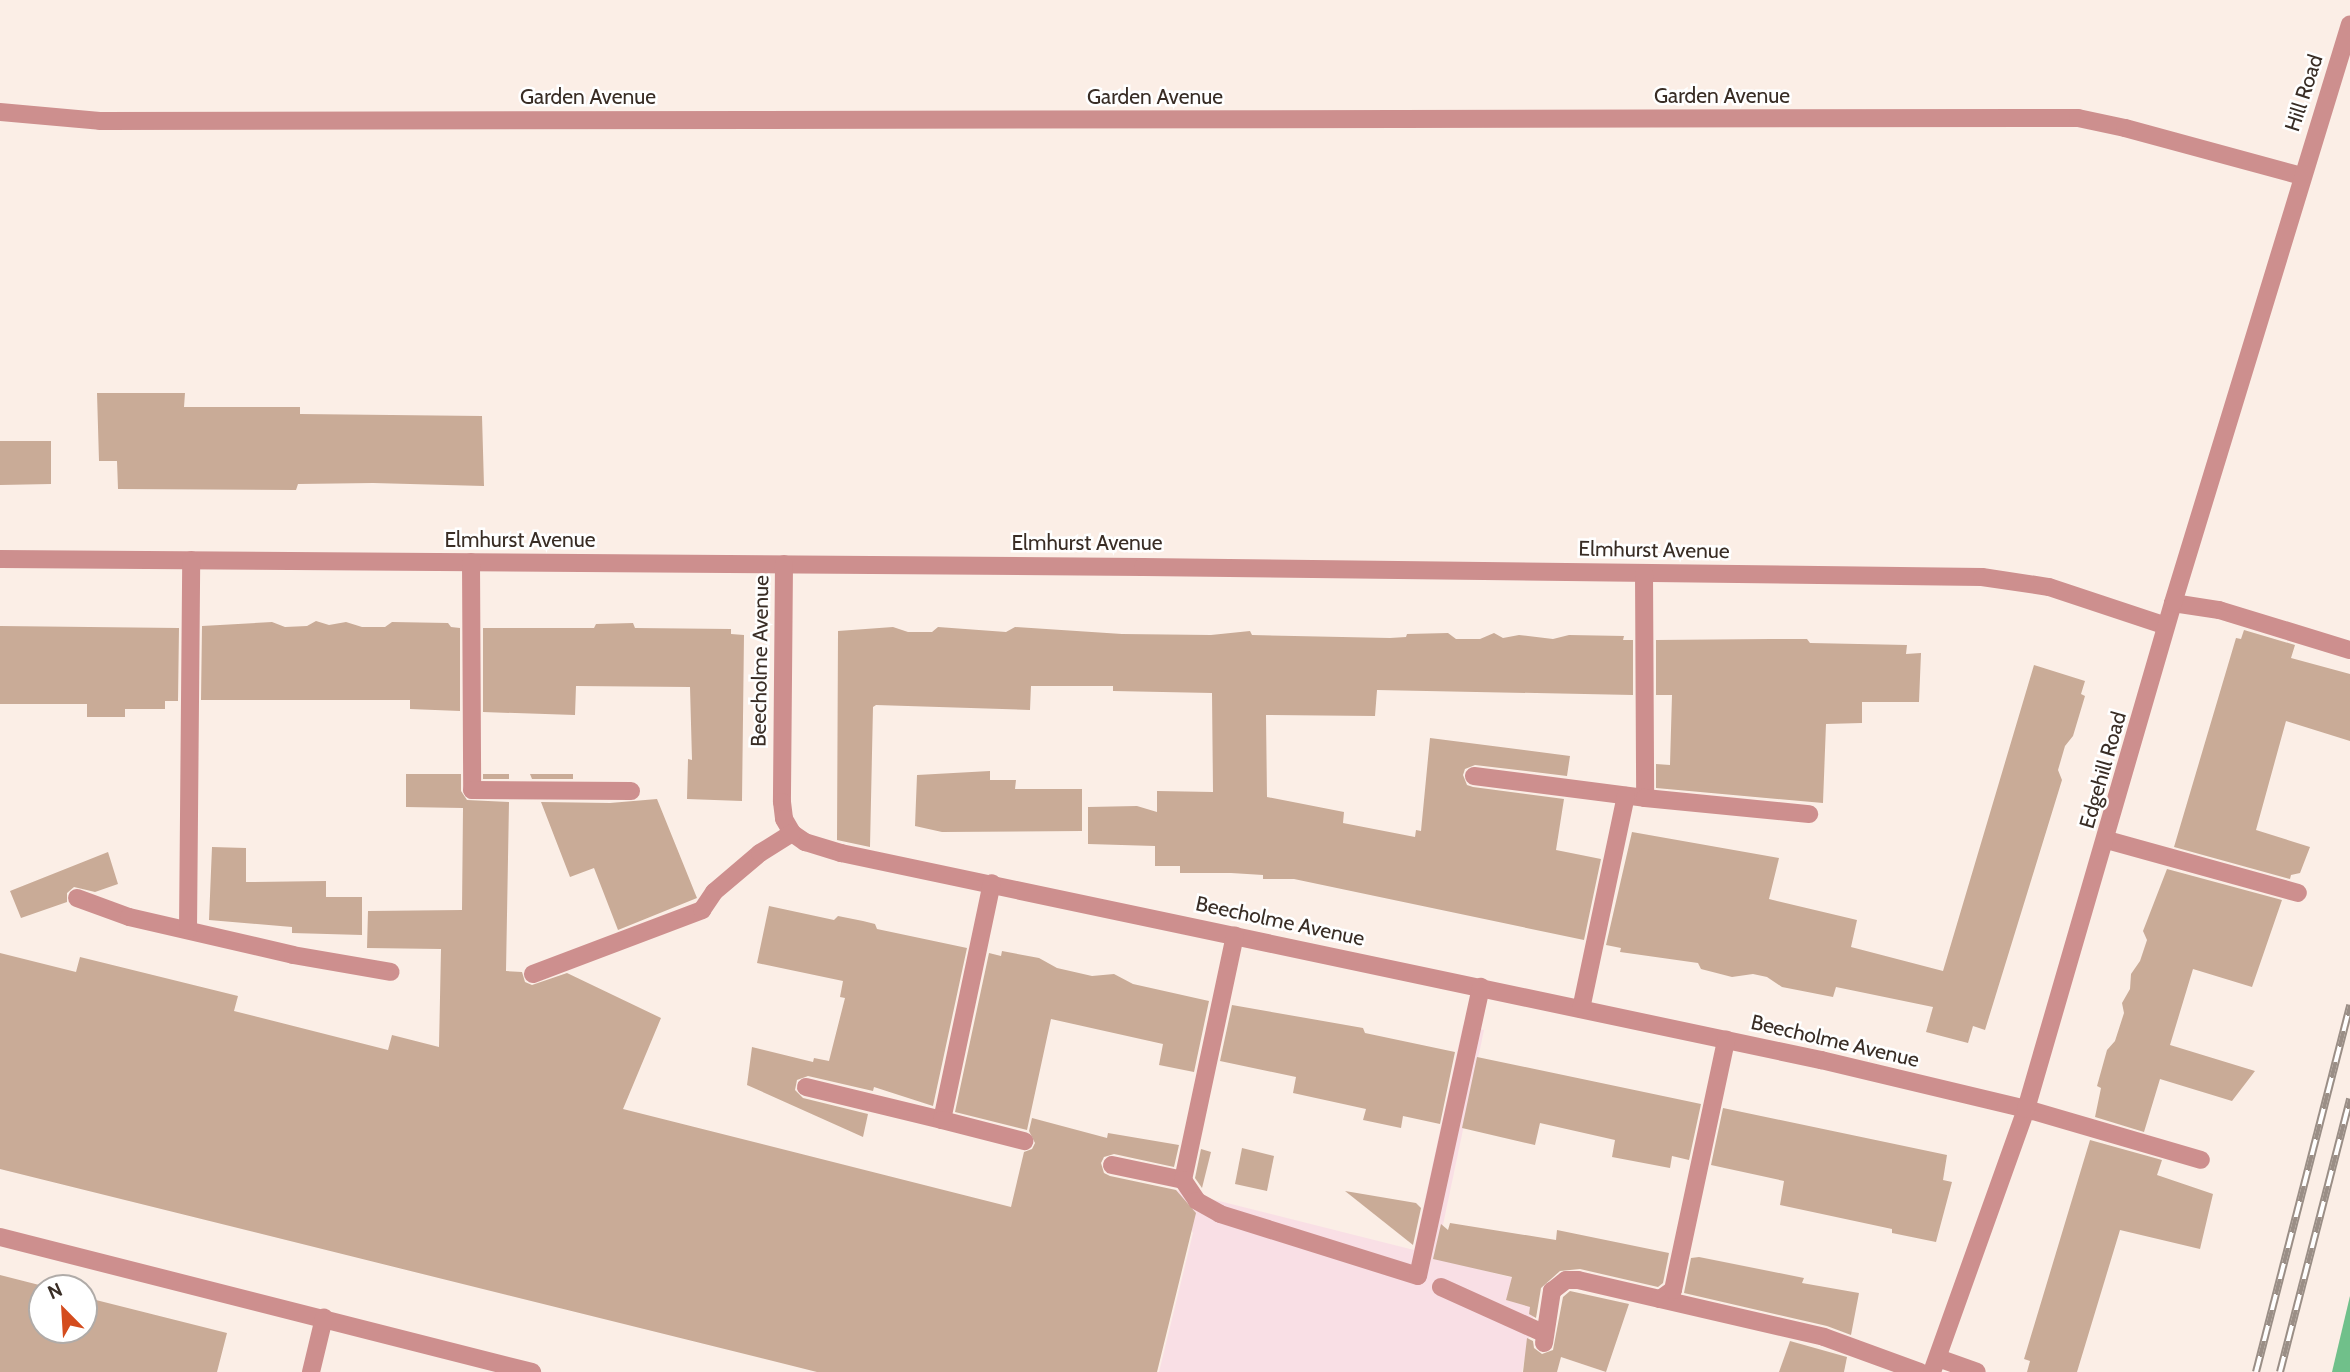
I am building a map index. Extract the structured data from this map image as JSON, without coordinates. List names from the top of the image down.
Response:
{
  "streets": {
    "street": [
      "Hill Road",
      "Garden Avenue",
      "Elmhurst Avenue",
      "Beecholme Avenue",
      "Edgehill Road"
    ]
  },
  "crossings": [
    ["Hill Road", "Garden Avenue"],
    ["Hill Road", "Edgehill Road"],
    ["Garden Avenue", "Edgehill Road"],
    ["Elmhurst Avenue", "Beecholme Avenue"],
    ["Elmhurst Avenue", "Edgehill Road"],
    ["Beecholme Avenue", "Edgehill Road"]
  ],
  "north": "top left"
}
